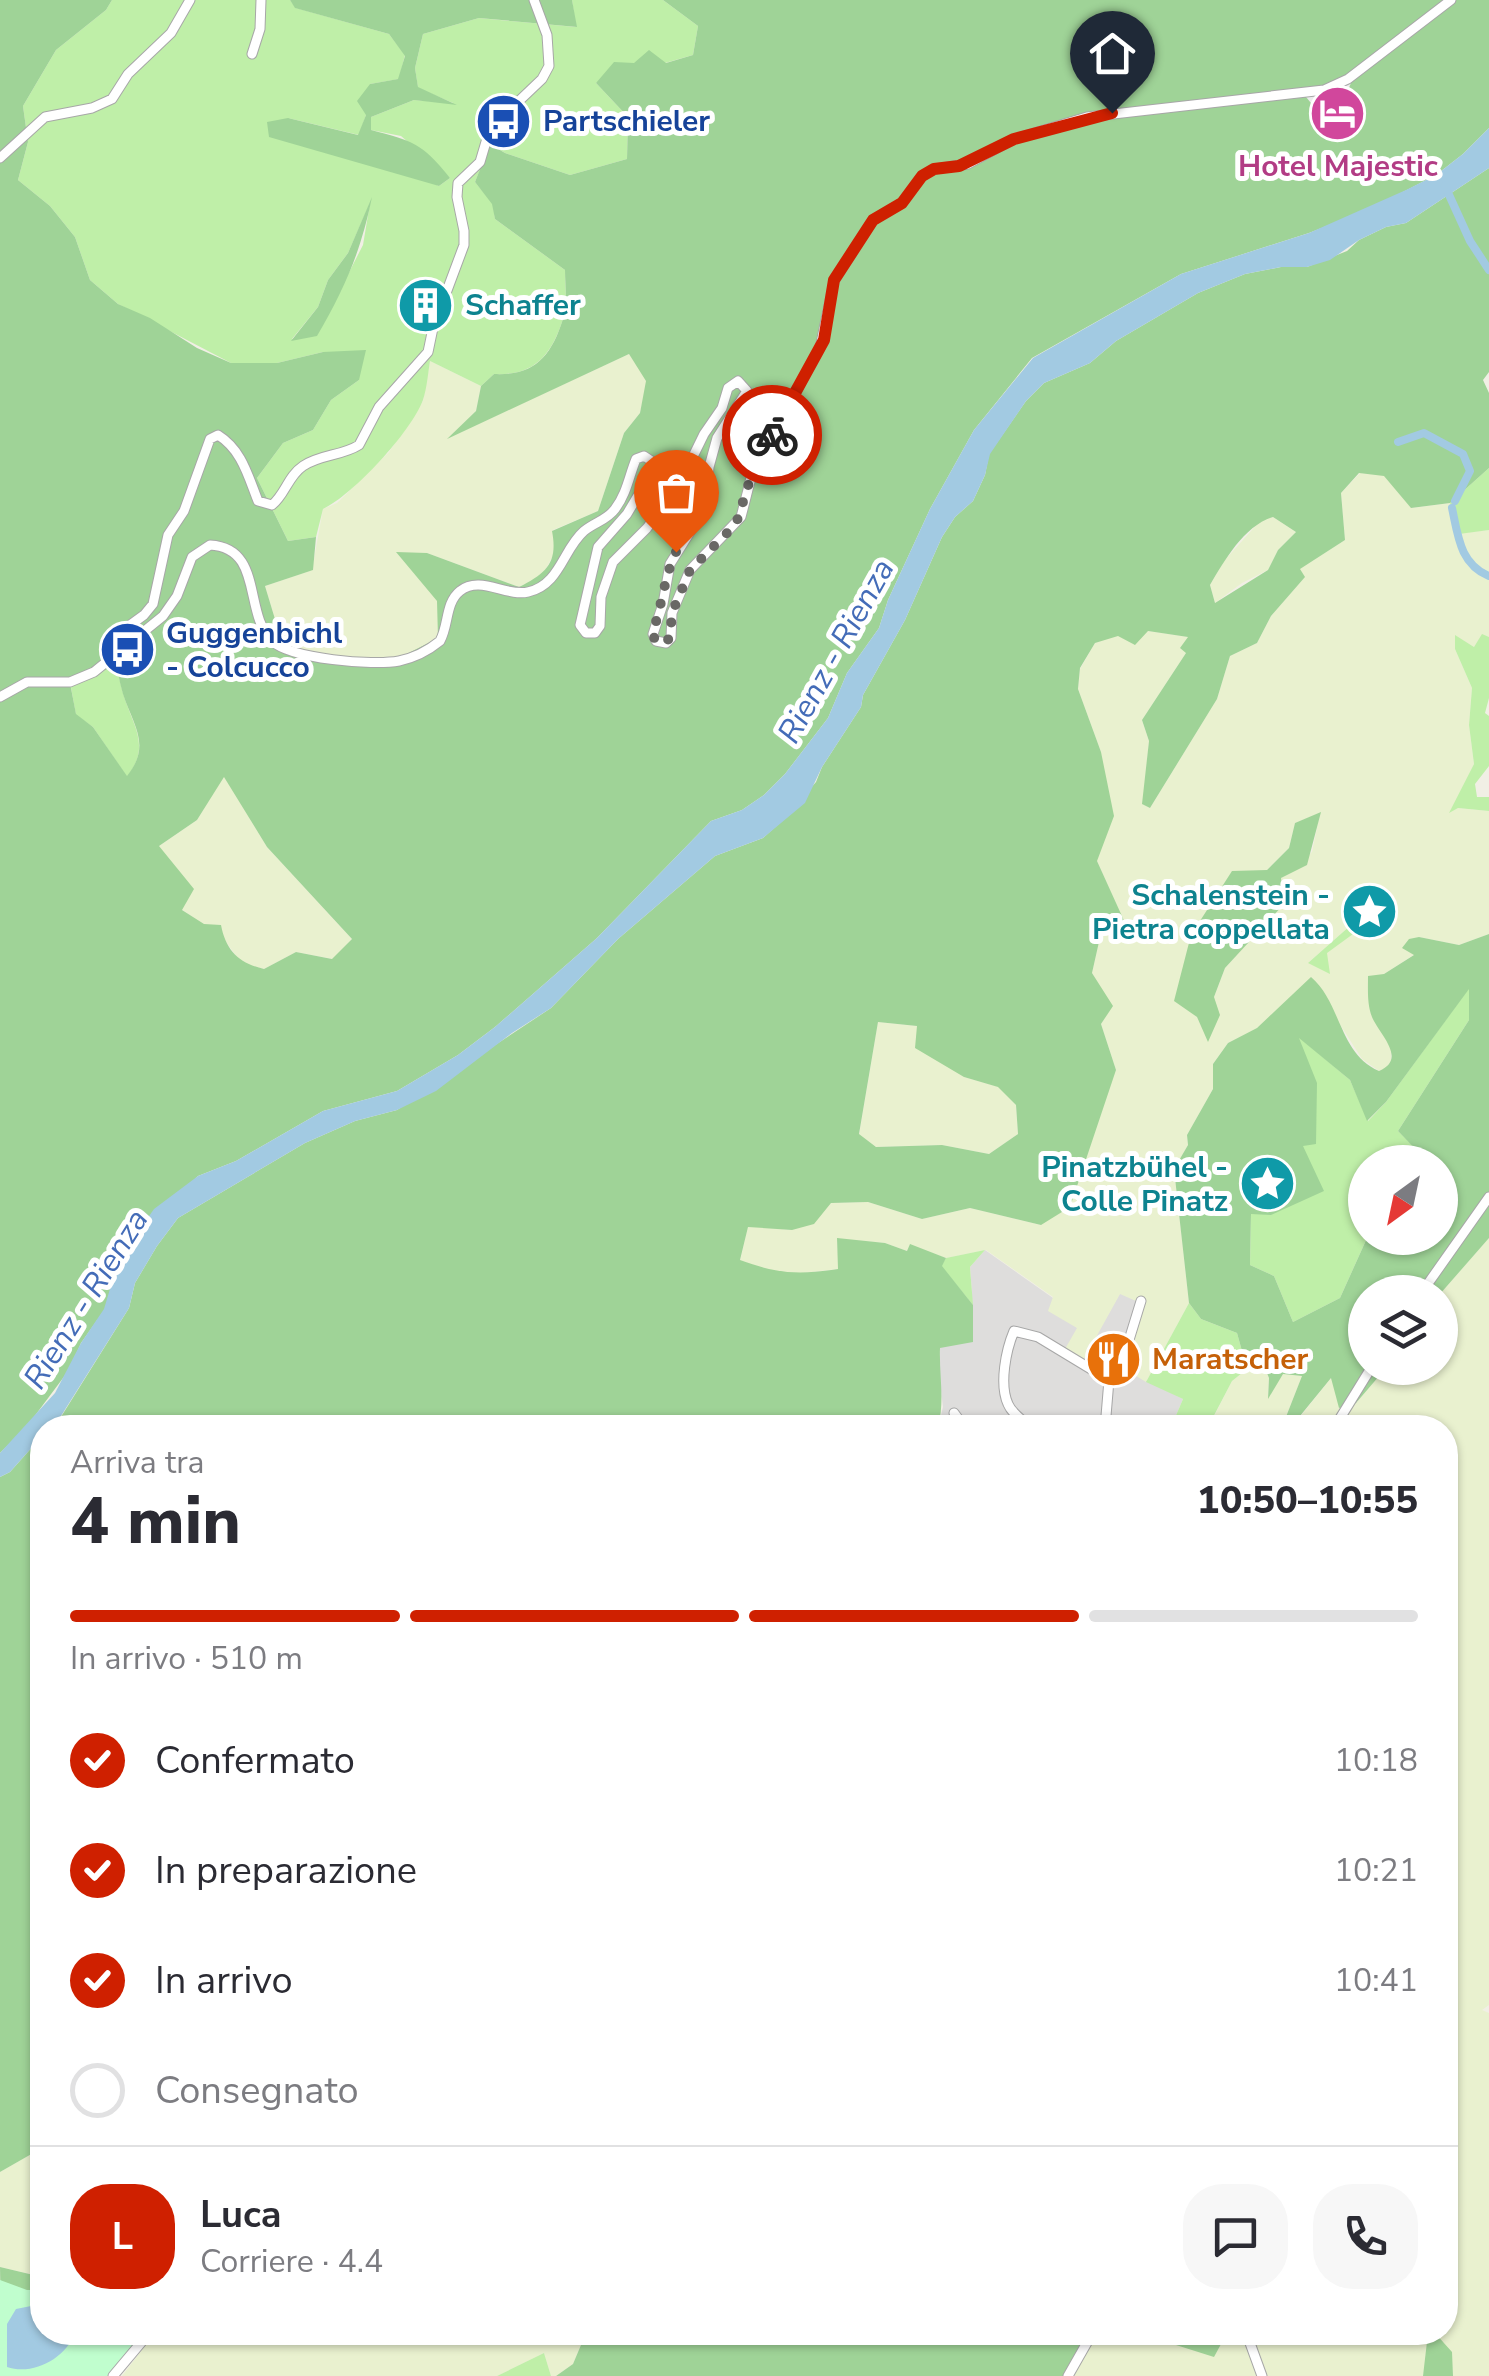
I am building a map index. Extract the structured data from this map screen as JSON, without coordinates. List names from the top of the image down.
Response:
{
  "water": ["Rienz - Rienza"],
  "places": {
    "hotel": ["Hotel Majestic"],
    "bus stop": ["Partschieler", "Guggenbichl - Colcucco"],
    "building": ["Schaffer"],
    "place": ["Schalenstein - Pietra coppellata", "Pinatzbühel - Colle Pinatz"],
    "restaurant": ["Maratscher"]
  },
  "north": "bottom left",
  "page": {
    "heading": ["4 min", "Arriva tra", "10:50–10:55"],
    "panel": ["Luca", "Corriere · 4.4"],
    "bar": "In arrivo · 510 m",
    "list": [
      ["Confermato", "10:18"],
      ["In preparazione", "10:21"],
      ["In arrivo", "10:41"],
      "Consegnato"
    ],
    "round": "L"
  }
}
